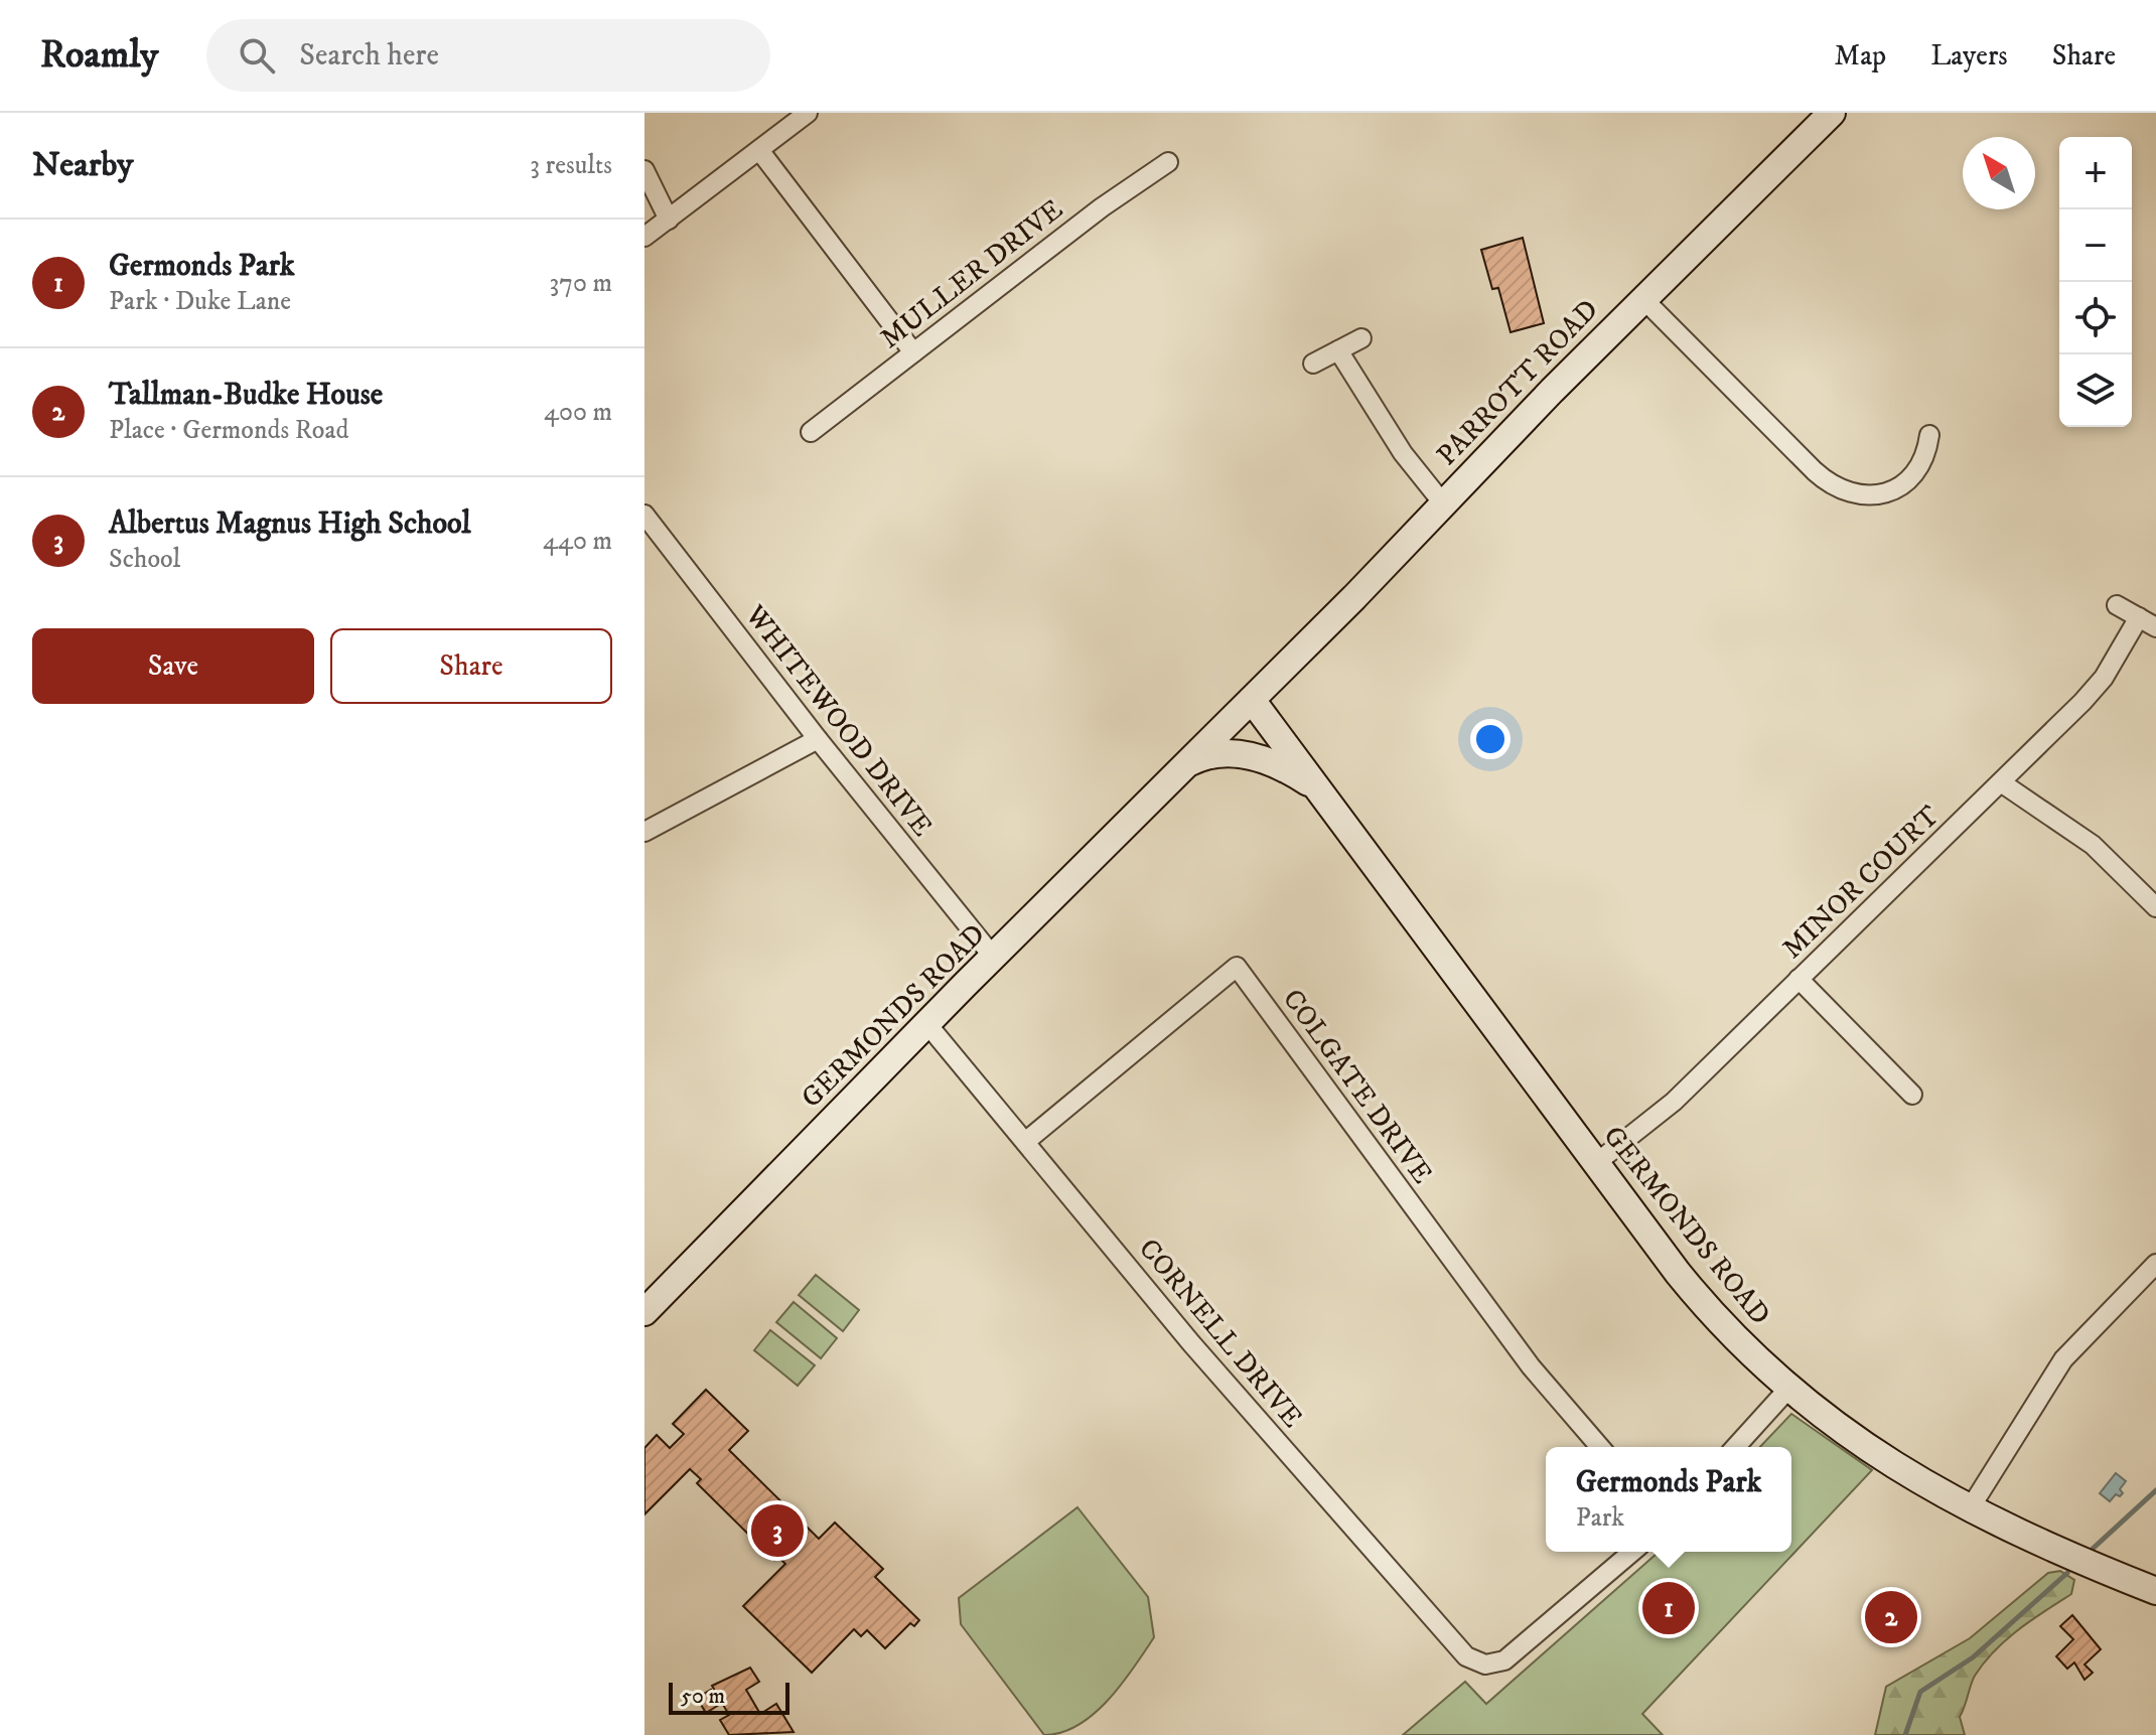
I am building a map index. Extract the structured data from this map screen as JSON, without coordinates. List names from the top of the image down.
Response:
{
  "streets": {
    "street": [
      "MULLER DRIVE",
      "PARROTT ROAD",
      "WHITEWOOD DRIVE",
      "MINOR COURT",
      "GERMONDS ROAD",
      "COLGATE DRIVE",
      "CORNELL DRIVE"
    ]
  },
  "crossings": [
    ["PARROTT ROAD", "GERMONDS ROAD"],
    ["WHITEWOOD DRIVE", "GERMONDS ROAD"],
    ["MINOR COURT", "GERMONDS ROAD"],
    ["GERMONDS ROAD", "CORNELL DRIVE"],
    ["COLGATE DRIVE", "CORNELL DRIVE"]
  ],
  "scale_bar": "50 m",
  "north": "top left",
  "page": {
    "header": "Roamly",
    "search": "Search here",
    "nav": ["Map", "Layers", "Share"],
    "heading": ["Nearby", "3 results"],
    "map_buttons": ["+", "−"],
    "list": [
      {
        "mark": "1",
        "name": "Germonds Park",
        "note": "Park · Duke Lane",
        "value": "370 m"
      },
      {
        "mark": "2",
        "name": "Tallman-Budke House",
        "note": "Place · Germonds Road",
        "value": "400 m"
      },
      {
        "mark": "3",
        "name": "Albertus Magnus High School",
        "note": "School",
        "value": "440 m"
      }
    ],
    "buttons": ["Save", "Share"],
    "popup": ["Germonds Park", "Park"],
    "pins": ["3", "1", "2"],
    "scale": "50 m"
  }
}
